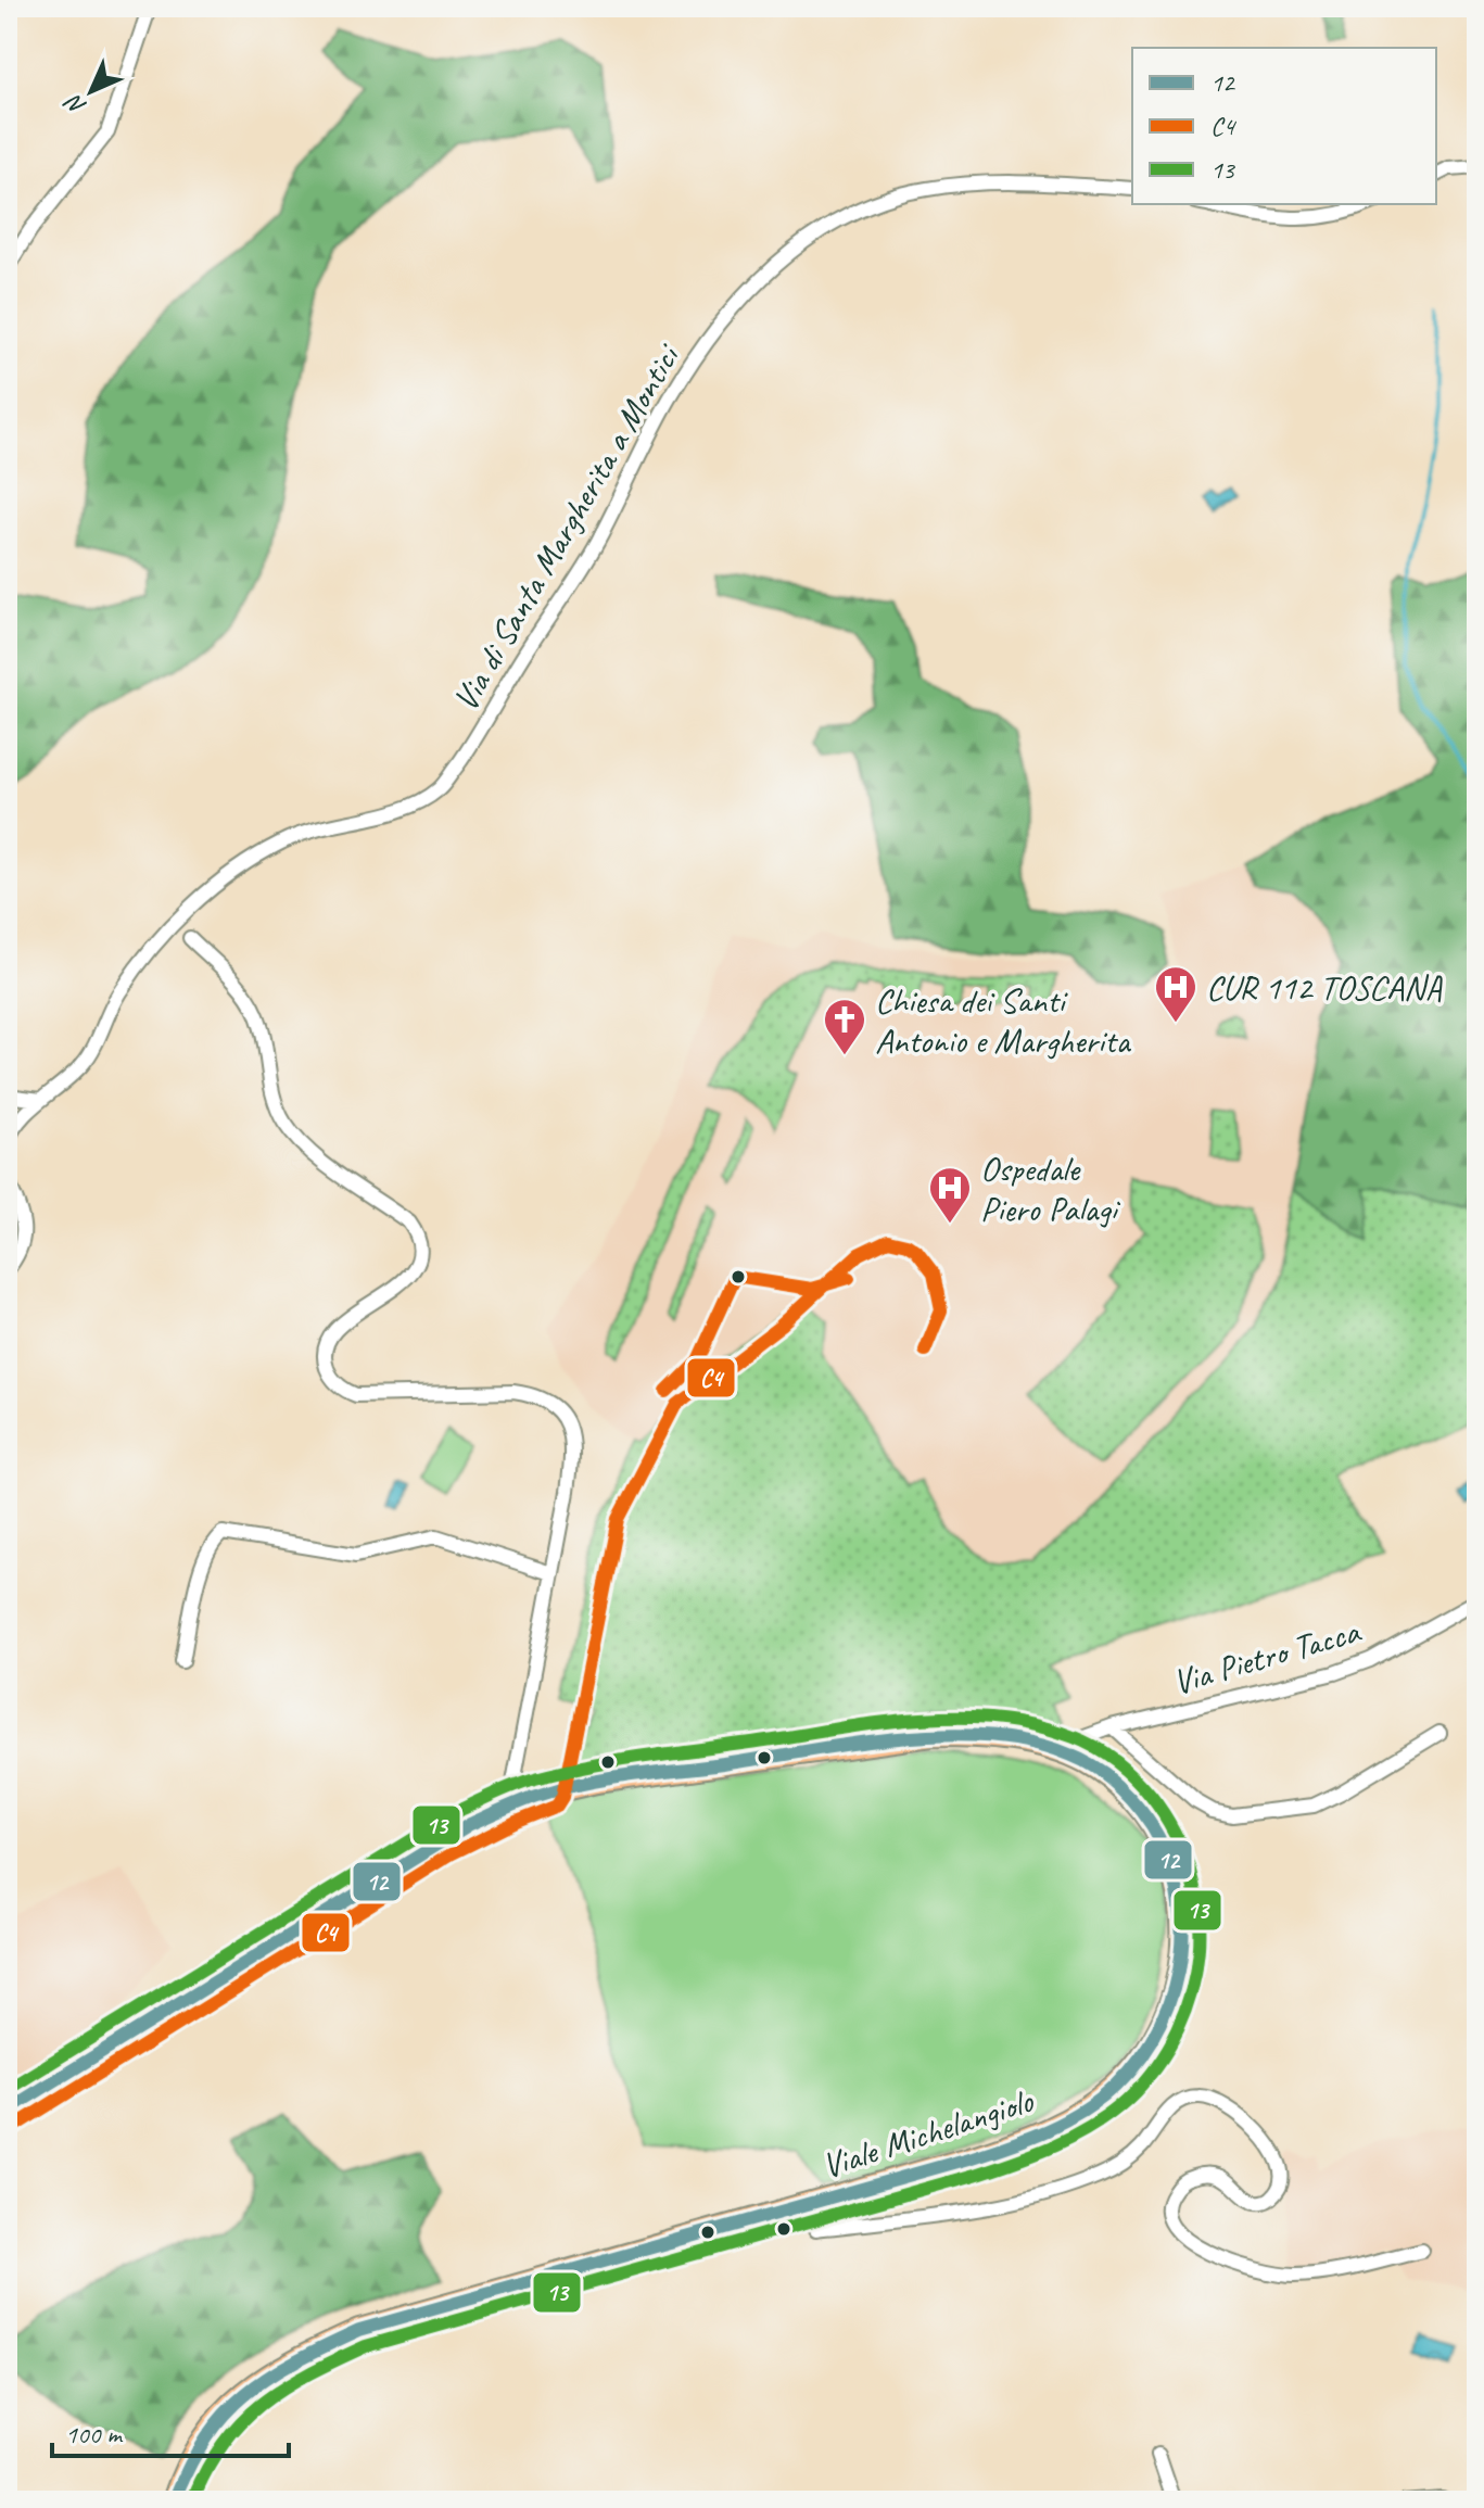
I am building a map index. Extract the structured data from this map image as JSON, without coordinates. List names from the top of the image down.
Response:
{
  "streets": {
    "main road": ["Viale Michelangiolo"],
    "street": ["Via di Santa Margherita a Montici", "Via Pietro Tacca"]
  },
  "crossings": [
    ["Via Pietro Tacca", "Viale Michelangiolo"]
  ],
  "places": {
    "hospital": ["CUR 112 TOSCANA", "Ospedale Piero Palagi"],
    "church": ["Chiesa dei Santi Antonio e Margherita"]
  },
  "lines": ["transit line C4", "transit line 13", "transit line 12"],
  "legend": ["12", "C4", "13"],
  "scale_bar": "100 m",
  "north": "bottom left"
}
